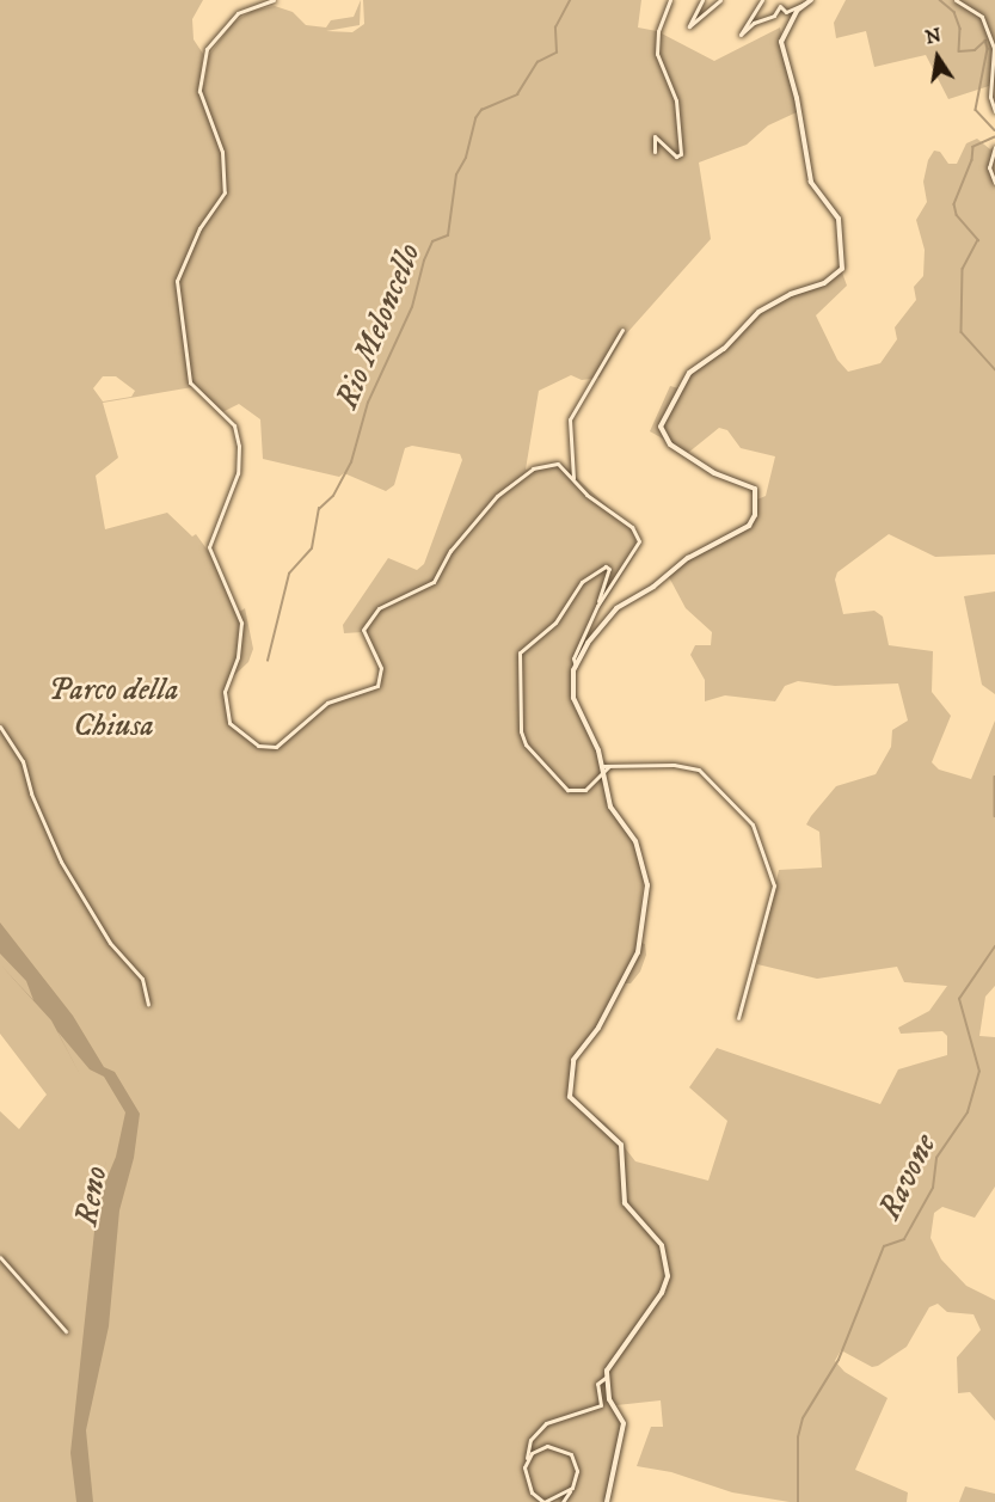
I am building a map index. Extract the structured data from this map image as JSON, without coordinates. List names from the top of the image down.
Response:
{
  "water": ["Rio Meloncello", "Ravone", "Reno"],
  "parks": ["Parco della Chiusa"],
  "north": "top"
}
